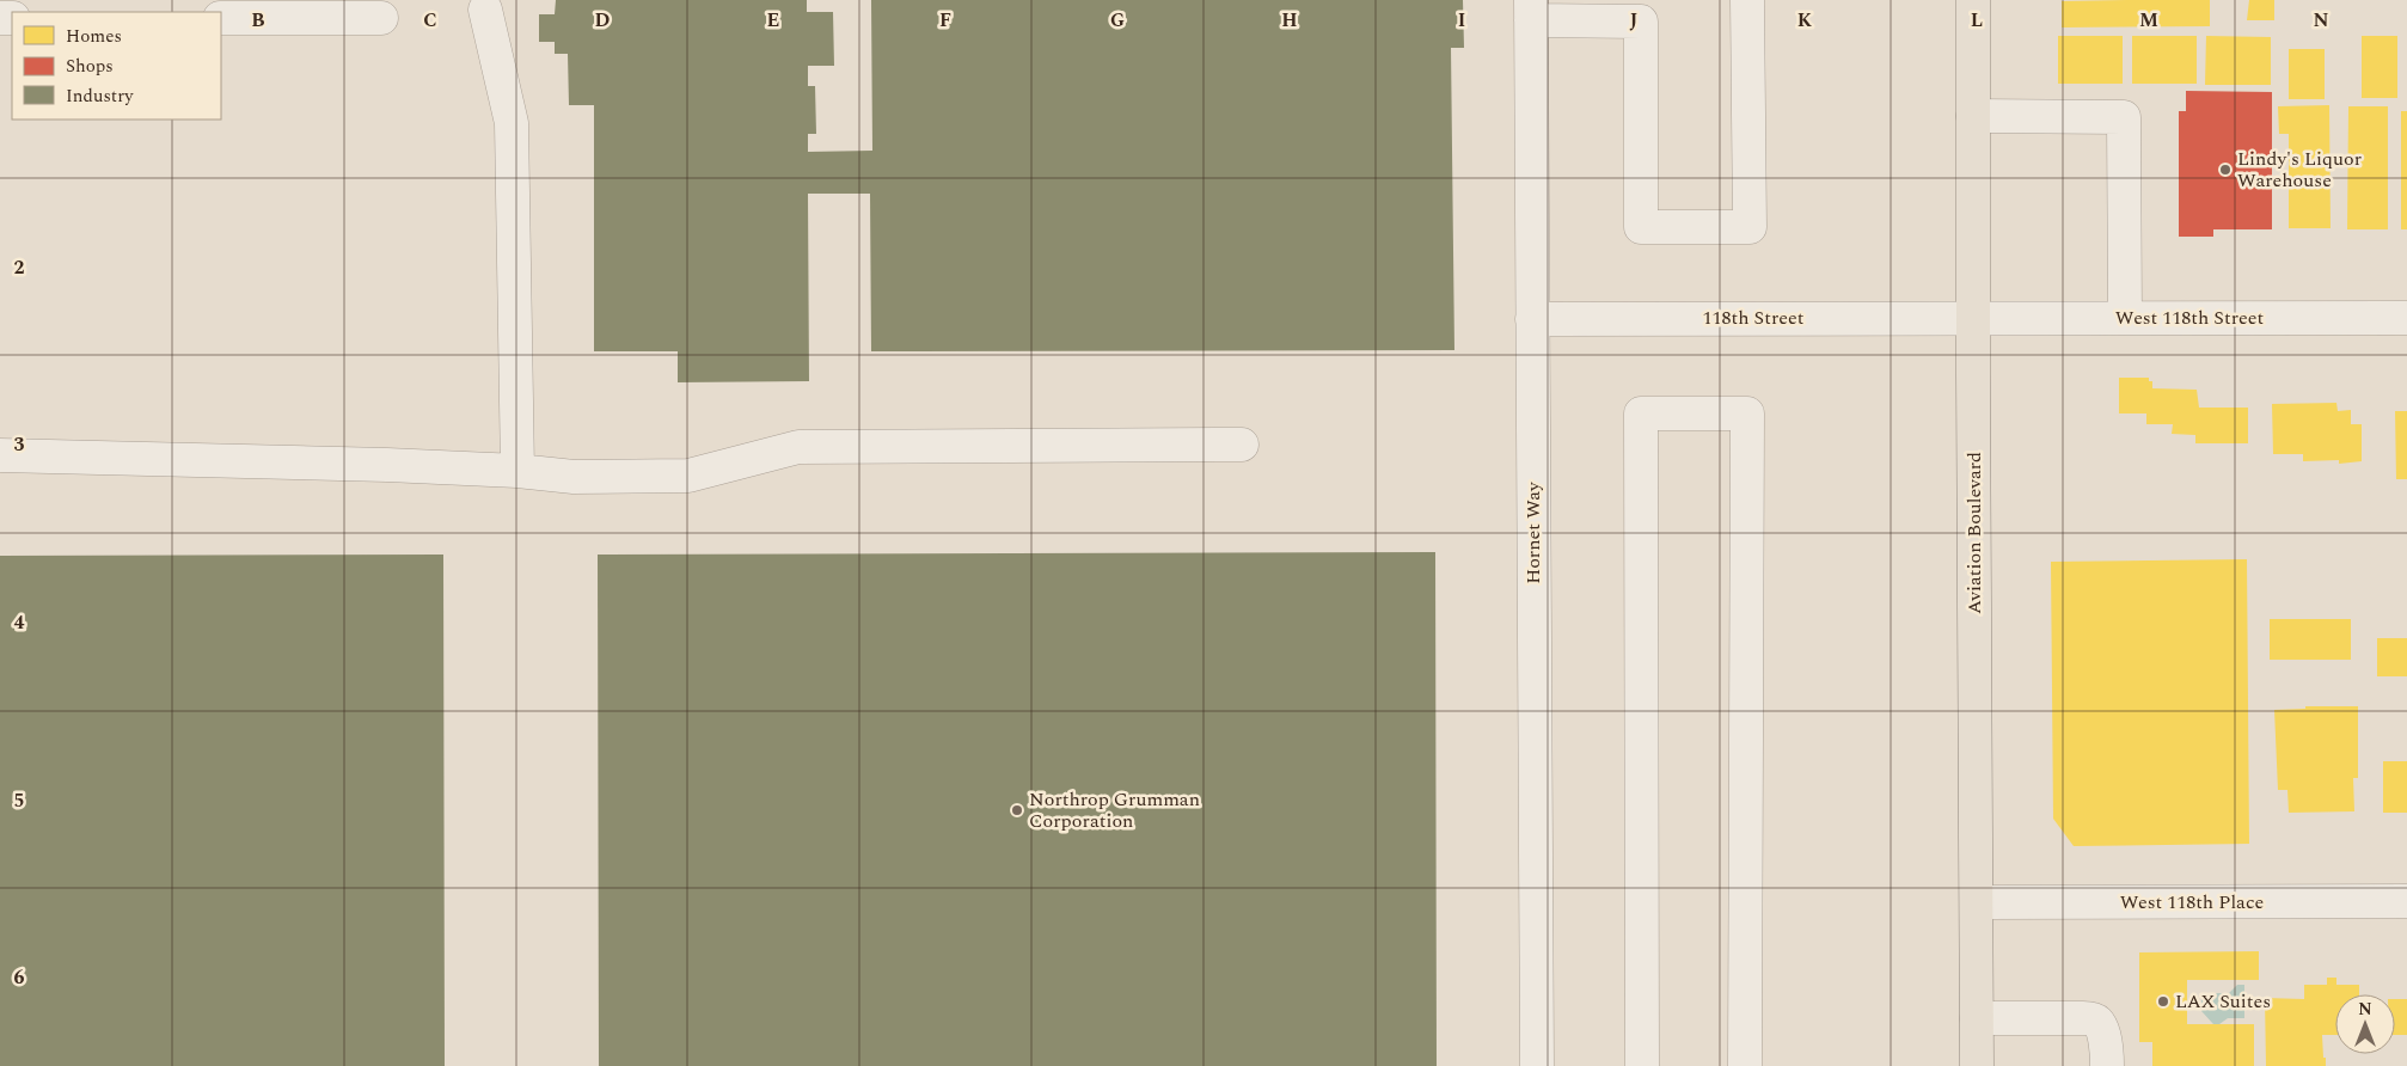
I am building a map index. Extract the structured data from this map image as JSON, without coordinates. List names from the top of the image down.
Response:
{
  "streets": {
    "main road": ["Aviation Boulevard"],
    "street": [
      "118th Street",
      "West 118th Street",
      "Hornet Way",
      "West 118th Place"
    ]
  },
  "crossings": [
    ["118th Street", "West 118th Street"],
    ["118th Street", "Hornet Way"],
    ["118th Street", "Aviation Boulevard"],
    ["West 118th Street", "Aviation Boulevard"],
    ["Aviation Boulevard", "West 118th Place"]
  ],
  "places": ["Lindy's Liquor Warehouse", "Northrop Grumman Corporation", "LAX Suites"],
  "legend": ["Homes", "Shops", "Industry"],
  "north": "top",
  "grid": {
    "columns": [
      "B",
      "C",
      "D",
      "E",
      "F",
      "G",
      "H",
      "I",
      "J",
      "K",
      "L",
      "M",
      "N"
    ],
    "rows": [
      "2",
      "3",
      "4",
      "5",
      "6"
    ]
  }
}
